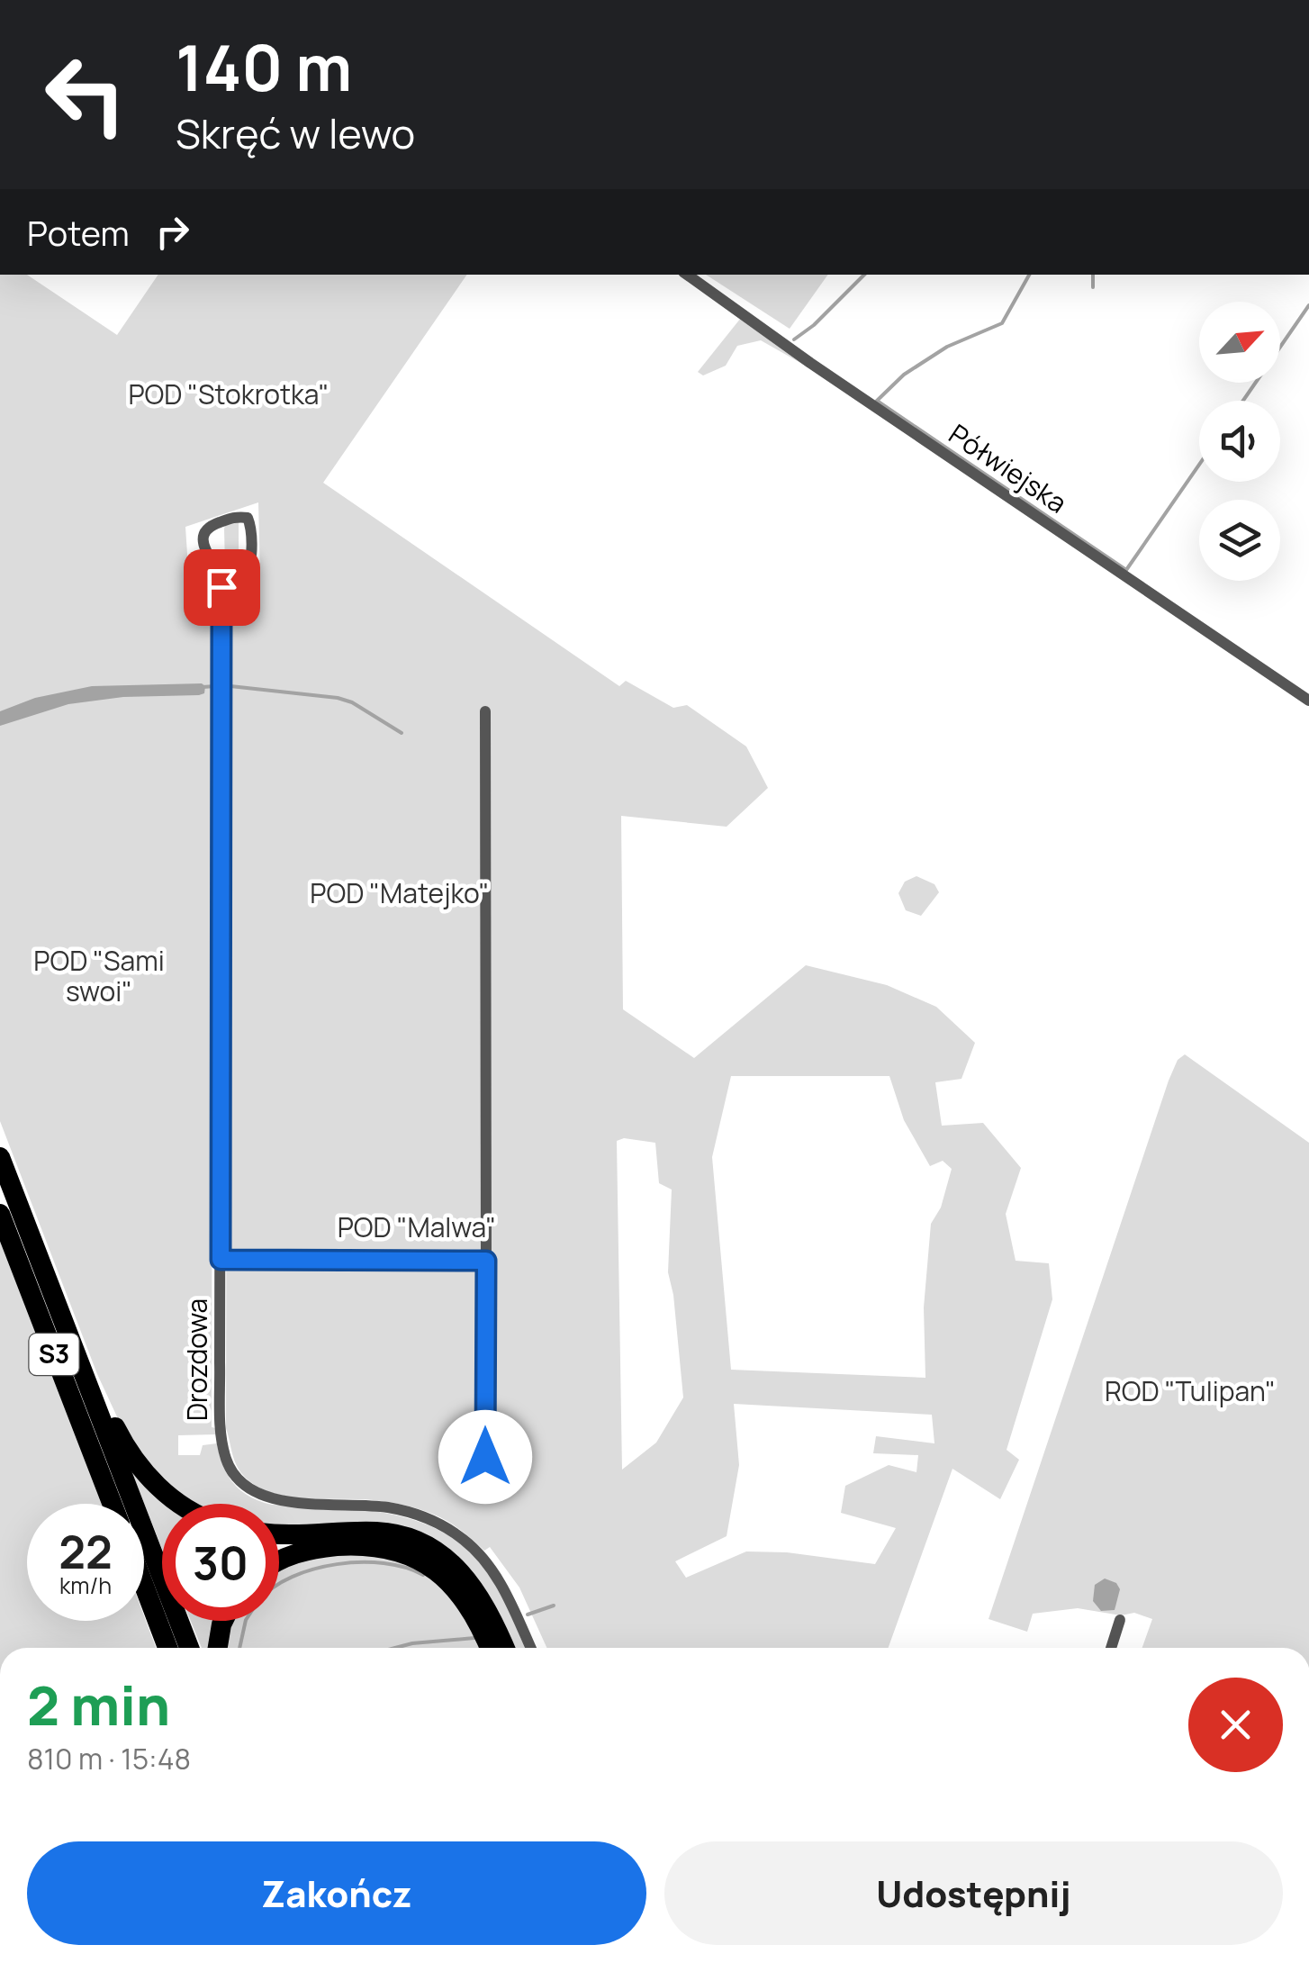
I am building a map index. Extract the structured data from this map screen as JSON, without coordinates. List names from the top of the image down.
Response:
{
  "streets": {
    "highway": ["S3"],
    "street": ["Półwiejska", "Drozdowa"]
  },
  "parks": [
    "POD \"Stokrotka\"",
    "POD \"Matejko\"",
    "POD \"Sami swoi\"",
    "POD \"Malwa\"",
    "ROD \"Tulipan\""
  ],
  "north": "top right",
  "page": {
    "turn": ["140 m", "Skręć w lewo"],
    "then": "Potem",
    "speed": "22 km/h",
    "limit": "30",
    "heading": ["2 min", "810 m · 15:48"],
    "buttons": ["Zakończ", "Udostępnij"]
  }
}
